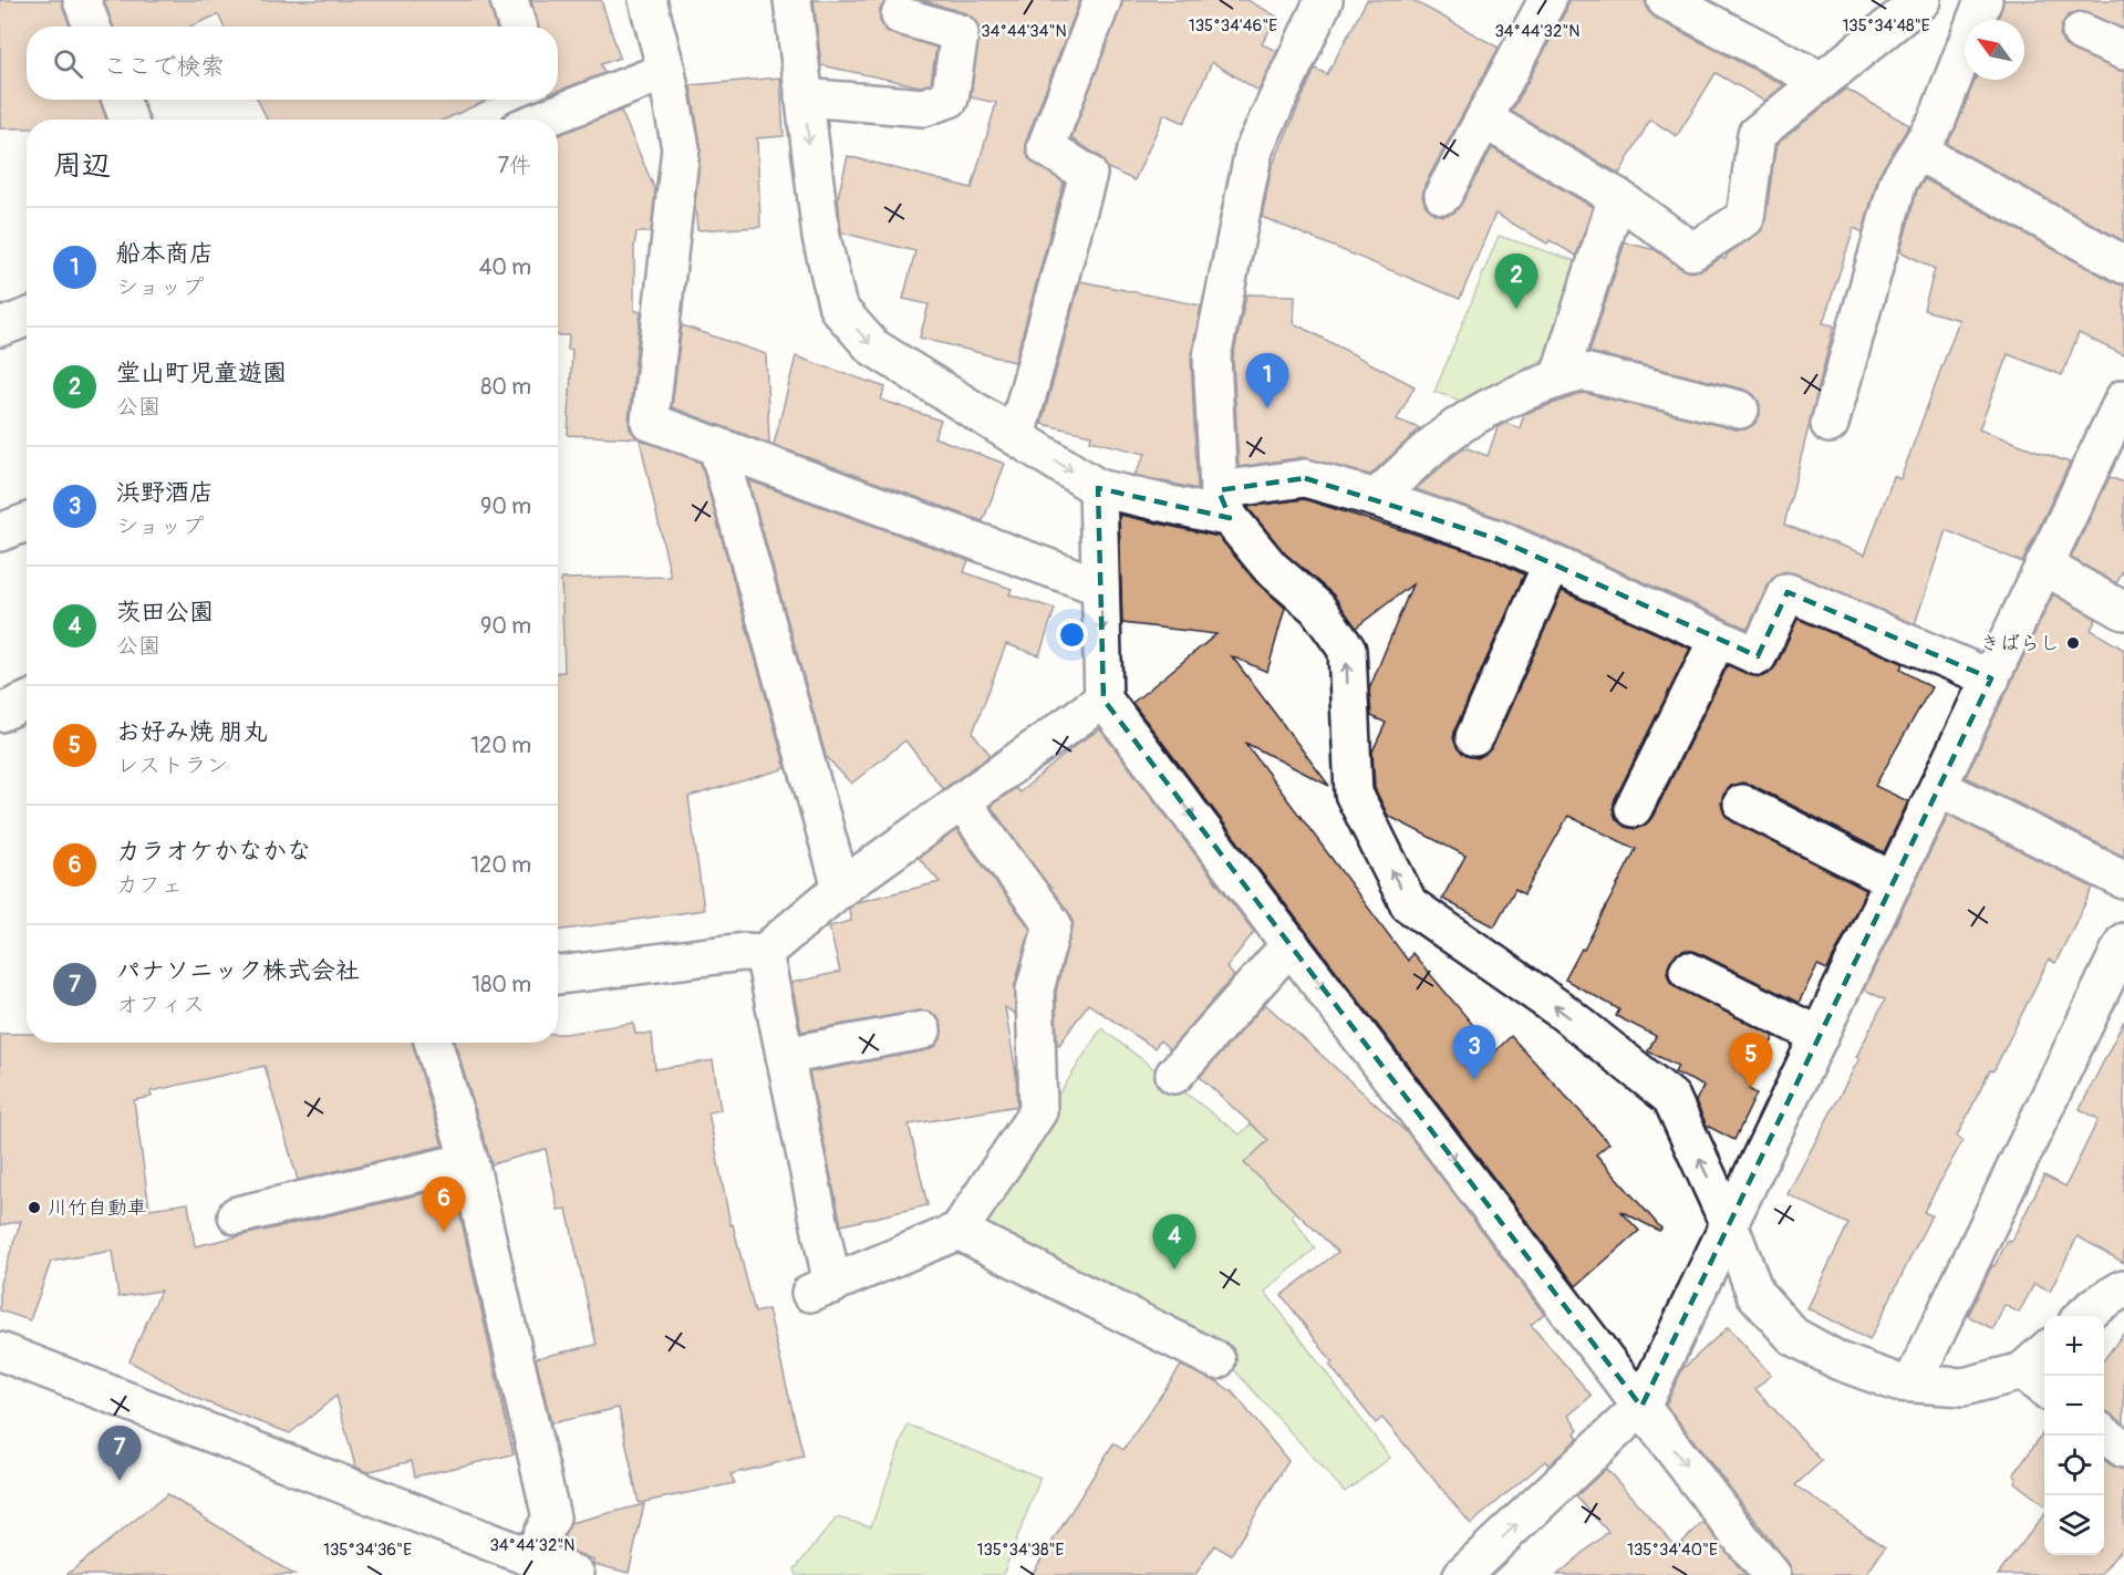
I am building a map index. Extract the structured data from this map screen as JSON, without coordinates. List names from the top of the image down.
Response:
{
  "places": ["きばらし", "川竹自動車"],
  "north": "top left",
  "page": {
    "search": "ここで検索",
    "heading": ["周辺", "7件"],
    "list": [
      {
        "mark": "1",
        "name": "船本商店",
        "note": "ショップ",
        "value": "40 m"
      },
      {
        "mark": "2",
        "name": "堂山町児童遊園",
        "note": "公園",
        "value": "80 m"
      },
      {
        "mark": "3",
        "name": "浜野酒店",
        "note": "ショップ",
        "value": "90 m"
      },
      {
        "mark": "4",
        "name": "茨田公園",
        "note": "公園",
        "value": "90 m"
      },
      {
        "mark": "5",
        "name": "お好み焼 朋丸",
        "note": "レストラン",
        "value": "120 m"
      },
      {
        "mark": "6",
        "name": "カラオケかなかな",
        "note": "カフェ",
        "value": "120 m"
      },
      {
        "mark": "7",
        "name": "パナソニック株式会社",
        "note": "オフィス",
        "value": "180 m"
      }
    ],
    "pins": [
      "2",
      "1",
      "3",
      "5",
      "6",
      "4",
      "7"
    ],
    "map_buttons": ["+", "−"]
  },
  "coordinates": [
    "135°34'46\"E",
    "135°34'48\"E",
    "34°44'34\"N",
    "34°44'32\"N",
    "135°34'36\"E",
    "135°34'38\"E",
    "135°34'40\"E"
  ]
}
